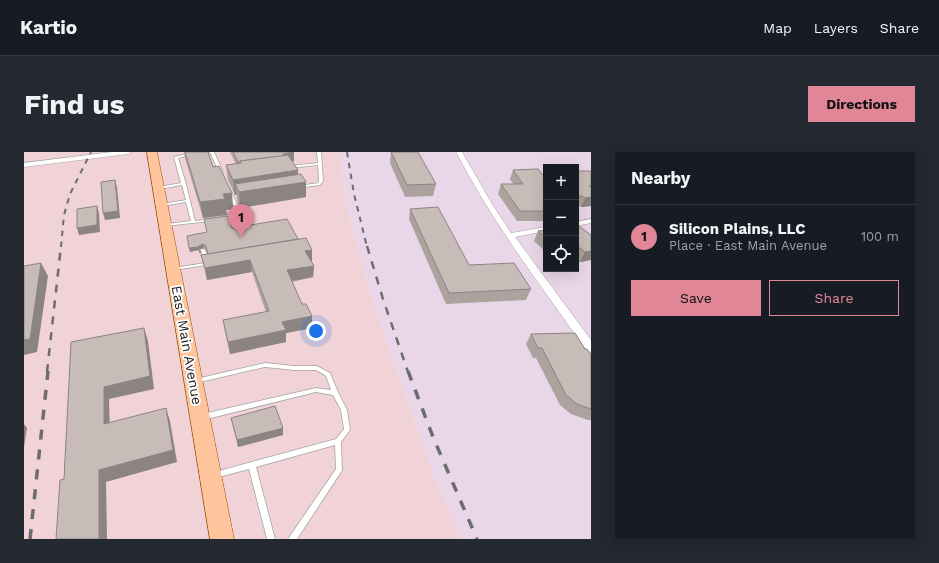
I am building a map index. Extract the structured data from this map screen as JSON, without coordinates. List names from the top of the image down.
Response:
{
  "streets": {
    "main road": ["East Main Avenue"]
  },
  "page": {
    "header": "Kartio",
    "nav": ["Map", "Layers", "Share"],
    "buttons": [
      "Directions",
      ["Save", "Share"]
    ],
    "title": "Find us",
    "heading": "Nearby",
    "map_buttons": ["+", "−"],
    "pins": "1",
    "list": [
      {
        "mark": "1",
        "name": "Silicon Plains, LLC",
        "note": "Place · East Main Avenue",
        "value": "100 m"
      }
    ]
  }
}
